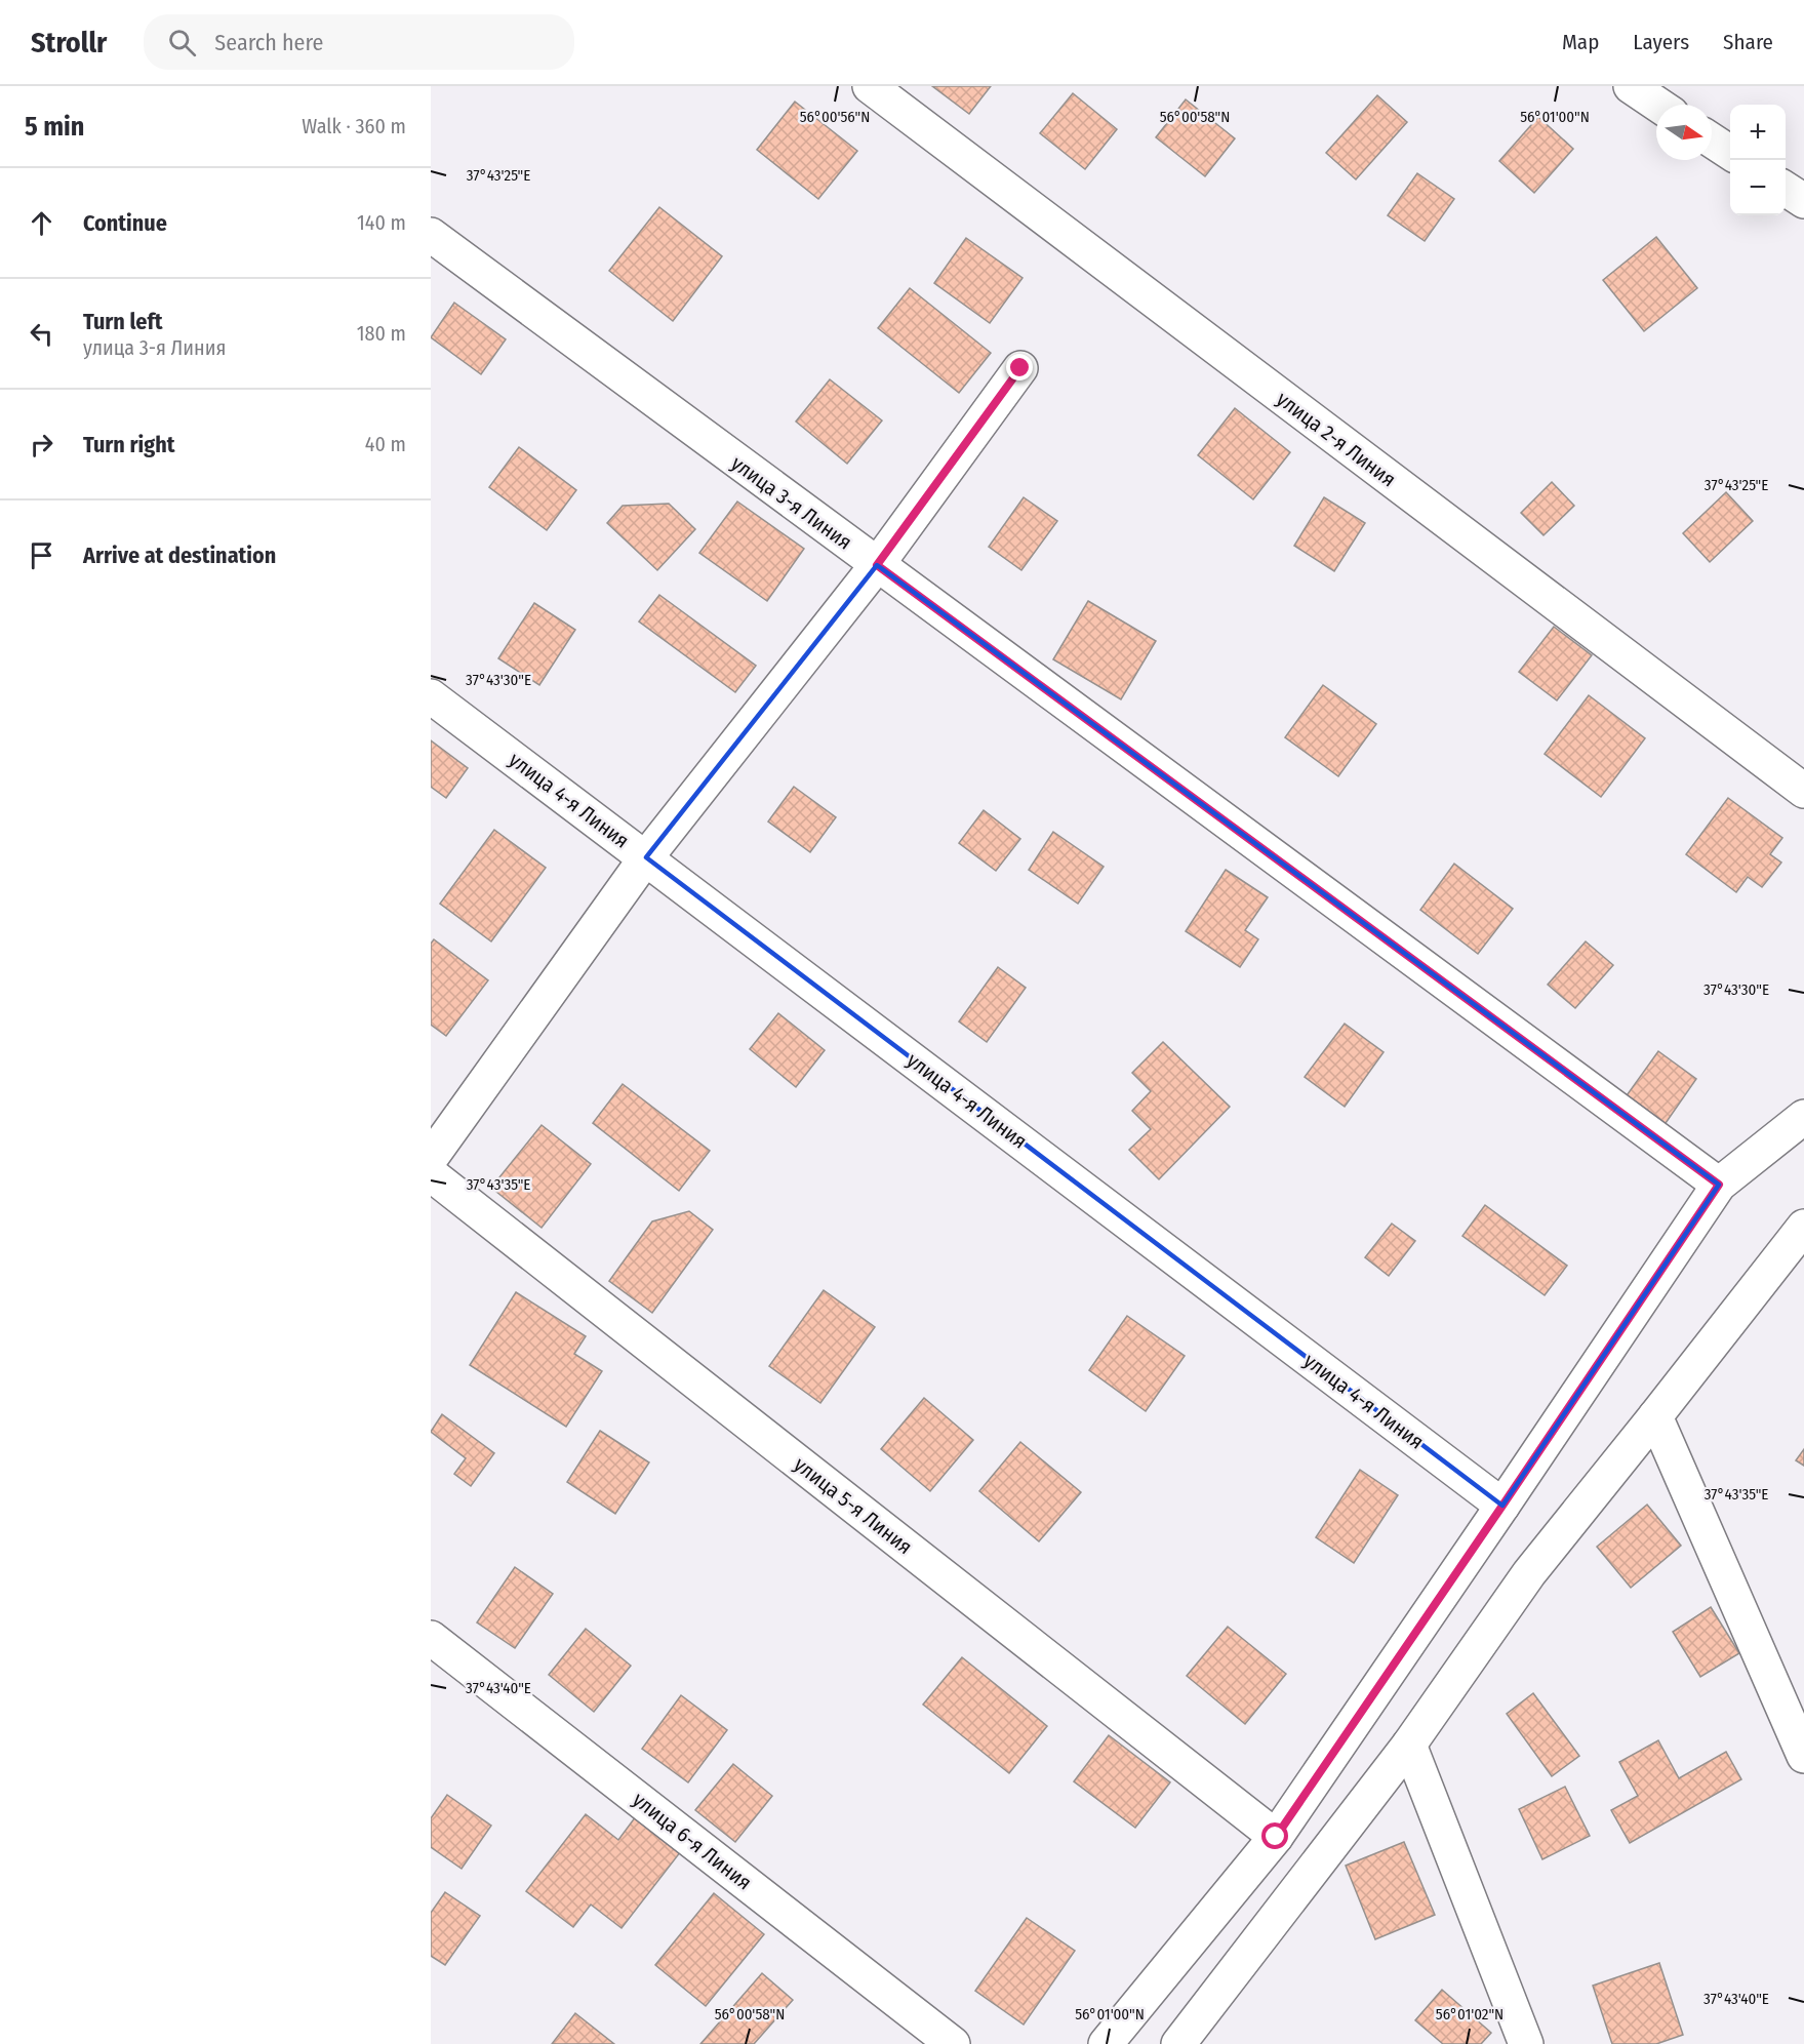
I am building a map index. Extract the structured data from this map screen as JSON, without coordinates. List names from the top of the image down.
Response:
{
  "streets": {
    "street": [
      "улица 2-я Линия",
      "улица 3-я Линия",
      "улица 4-я Линия",
      "улица 5-я Линия",
      "улица 6-я Линия"
    ]
  },
  "north": "right",
  "page": {
    "header": "Strollr",
    "search": "Search here",
    "nav": ["Map", "Layers", "Share"],
    "heading": ["5 min", "Walk · 360 m"],
    "map_buttons": ["+", "−"],
    "list": [
      ["Continue", "140 m"],
      ["Turn left", "улица 3-я Линия", "180 m"],
      ["Turn right", "40 m"],
      "Arrive at destination"
    ]
  },
  "coordinates": [
    "56°00'58\"N",
    "56°01'00\"N",
    "56°00'56\"N",
    "37°43'25\"E",
    "37°43'30\"E",
    "37°43'35\"E",
    "37°43'40\"E",
    "56°01'02\"N"
  ]
}
